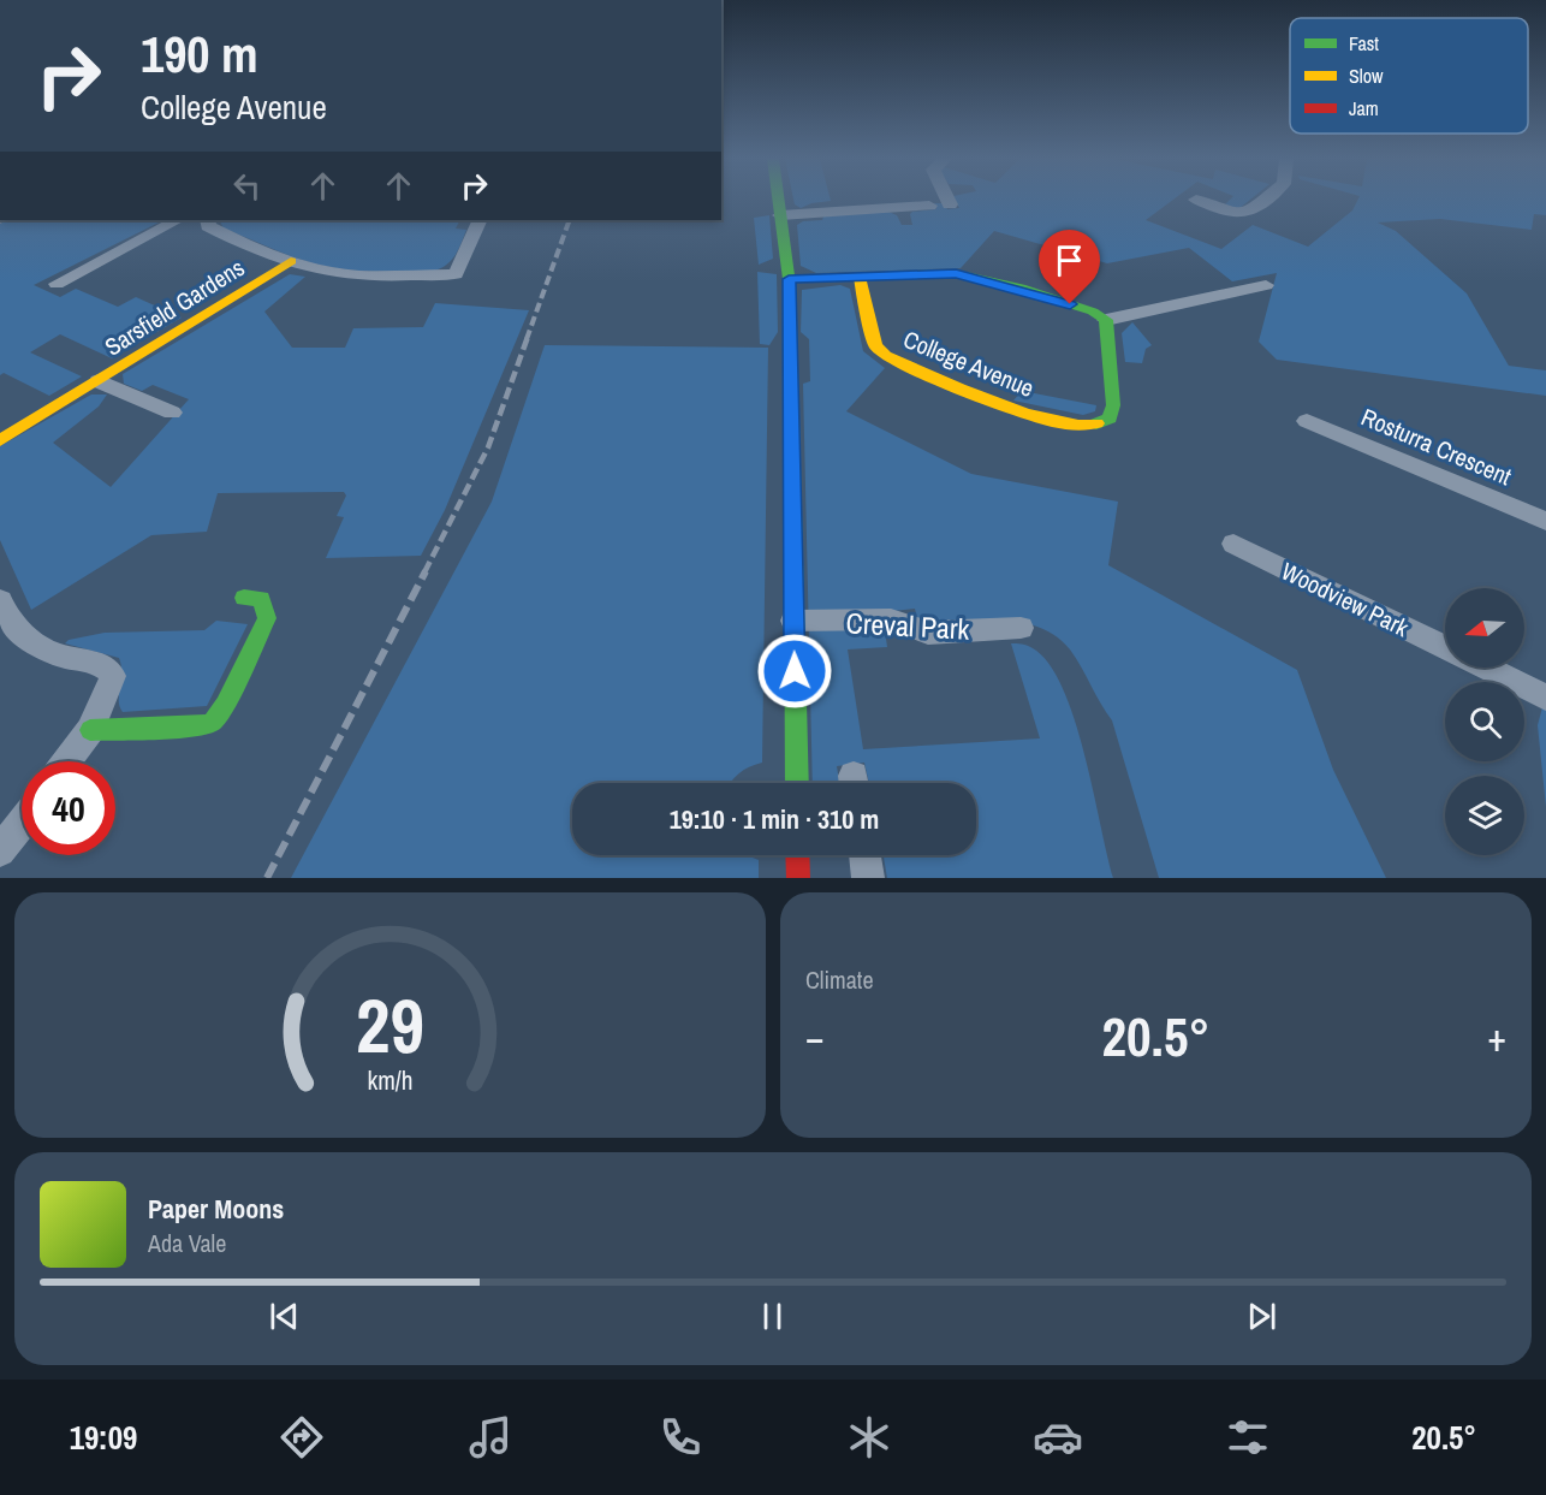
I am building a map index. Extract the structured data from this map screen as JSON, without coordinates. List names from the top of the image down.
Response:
{
  "streets": {
    "street": [
      "Sarsfield Gardens",
      "College Avenue",
      "Rosturra Crescent",
      "Woodview Park",
      "Creval Park"
    ]
  },
  "legend": ["Fast", "Slow", "Jam"],
  "north": "left",
  "page": {
    "turn": ["190 m", "College Avenue"],
    "limit": "40",
    "trip": "19:10 · 1 min · 310 m",
    "tile": "Climate",
    "heat": ["−", "20.5°", "+"],
    "song": ["Paper Moons", "Ada Vale"],
    "tabs": ["19:09", "20.5°"],
    "gauge": ["29", "km/h"]
  }
}
